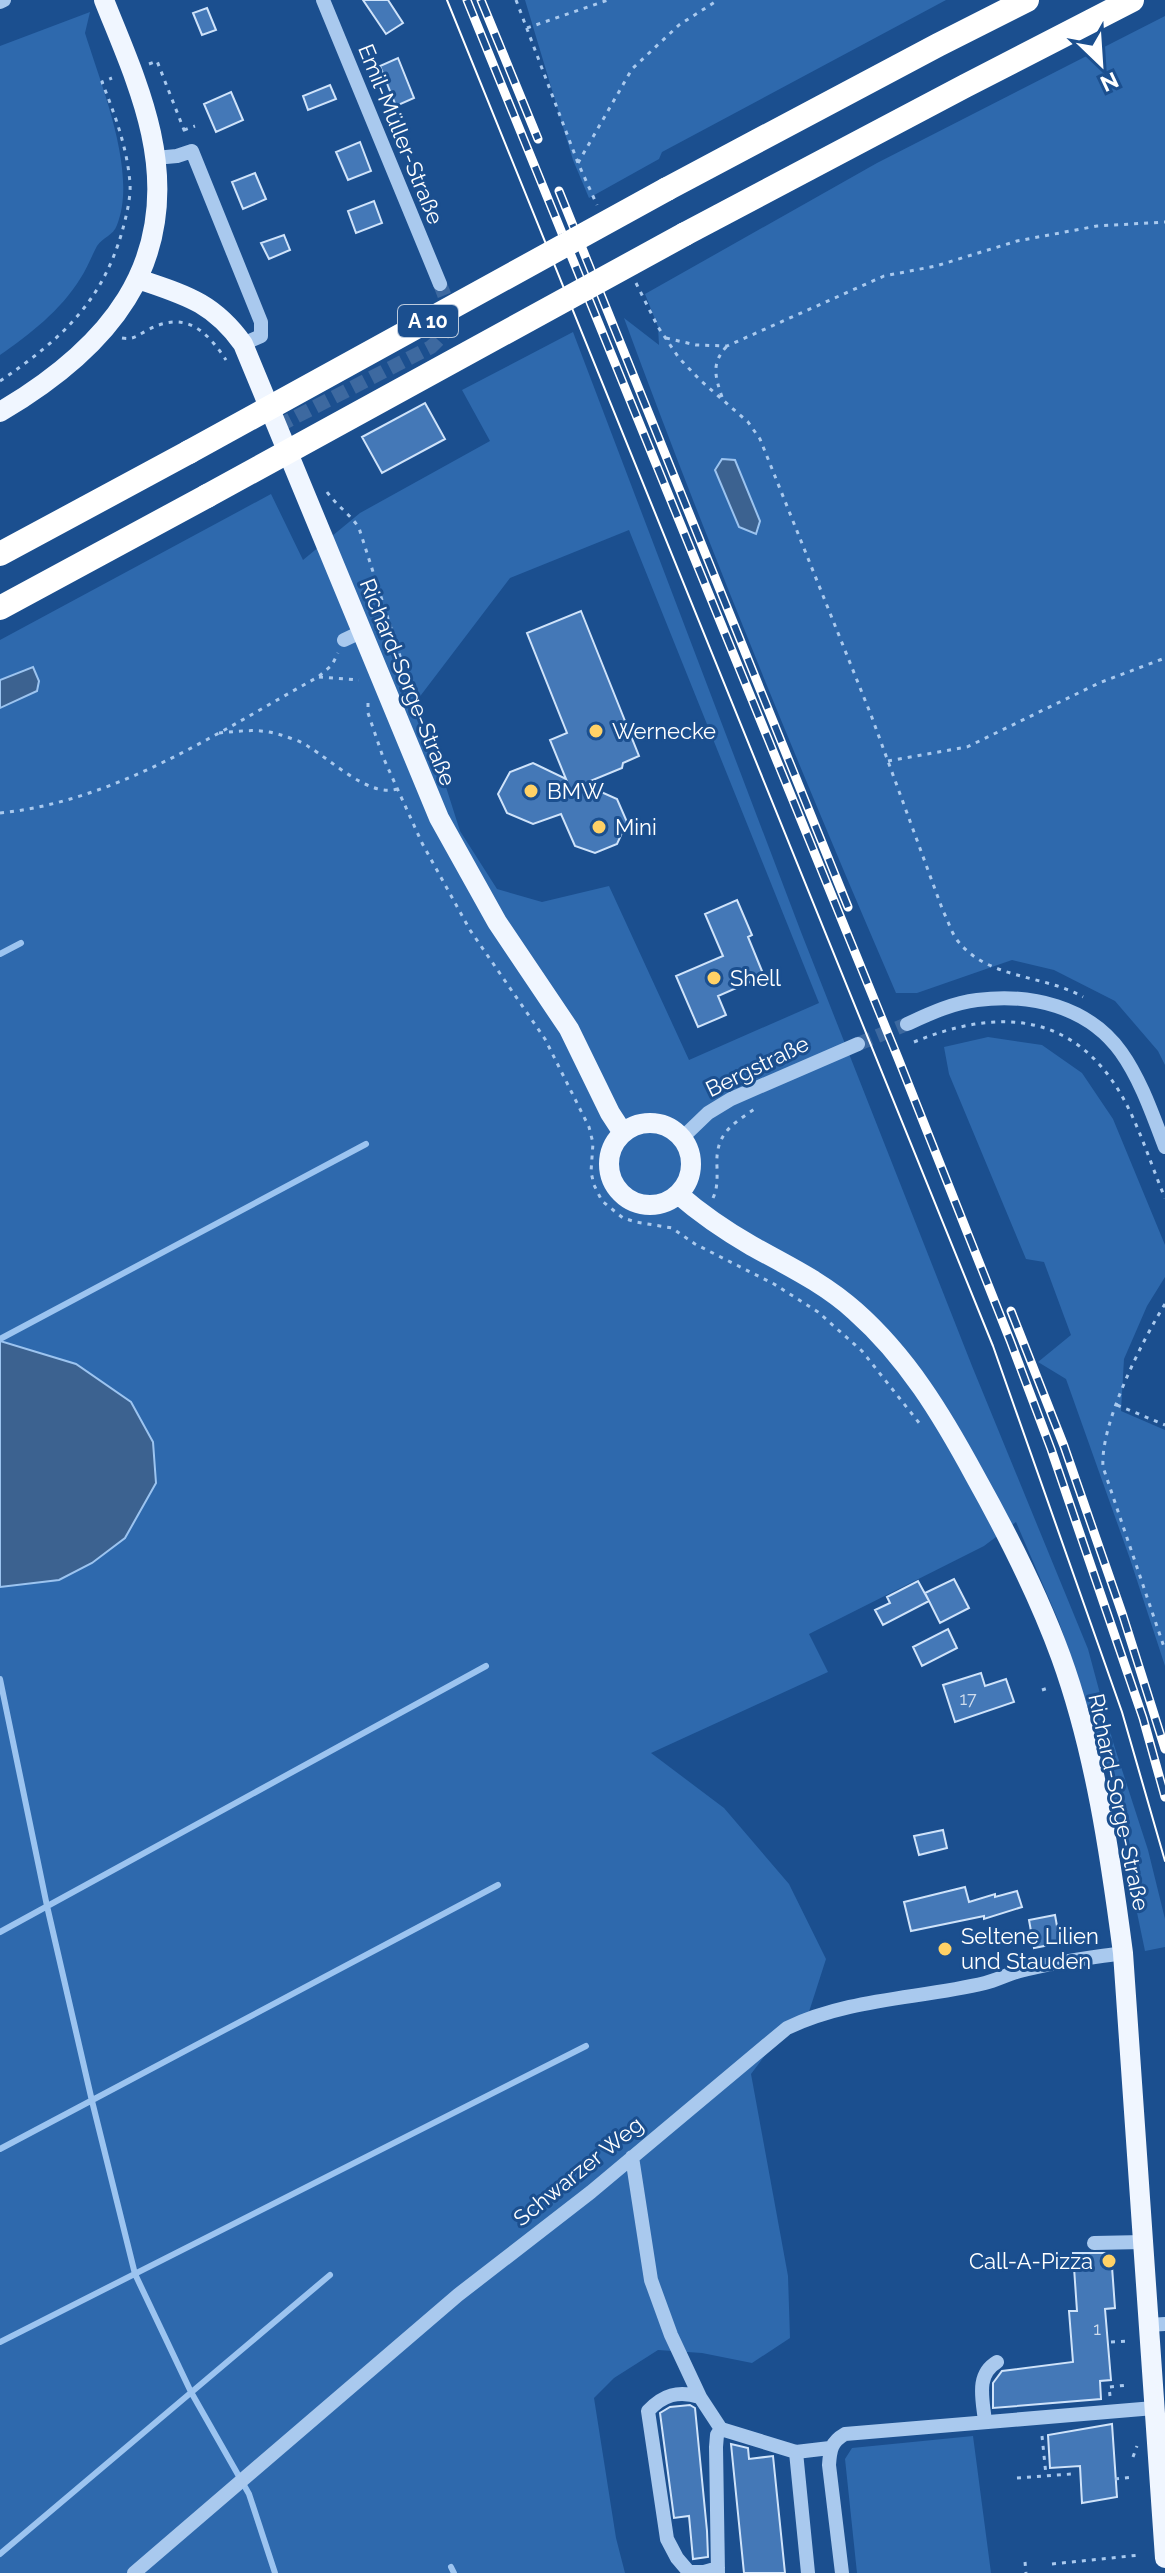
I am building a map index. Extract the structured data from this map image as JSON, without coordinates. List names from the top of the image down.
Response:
{
  "streets": {
    "highway": ["A 10"],
    "main road": ["Richard-Sorge-Straße"],
    "street": ["Emil-Müller-Straße", "Bergstraße", "Schwarzer Weg"]
  },
  "crossings": [
    ["Richard-Sorge-Straße", "Bergstraße"],
    ["Richard-Sorge-Straße", "Schwarzer Weg"]
  ],
  "places": [
    "Wernecke",
    "BMW",
    "Mini",
    "Shell",
    "Seltene Lilien und Stauden",
    "Call-A-Pizza"
  ],
  "house_numbers": ["17", "1"],
  "north": "bottom right"
}
